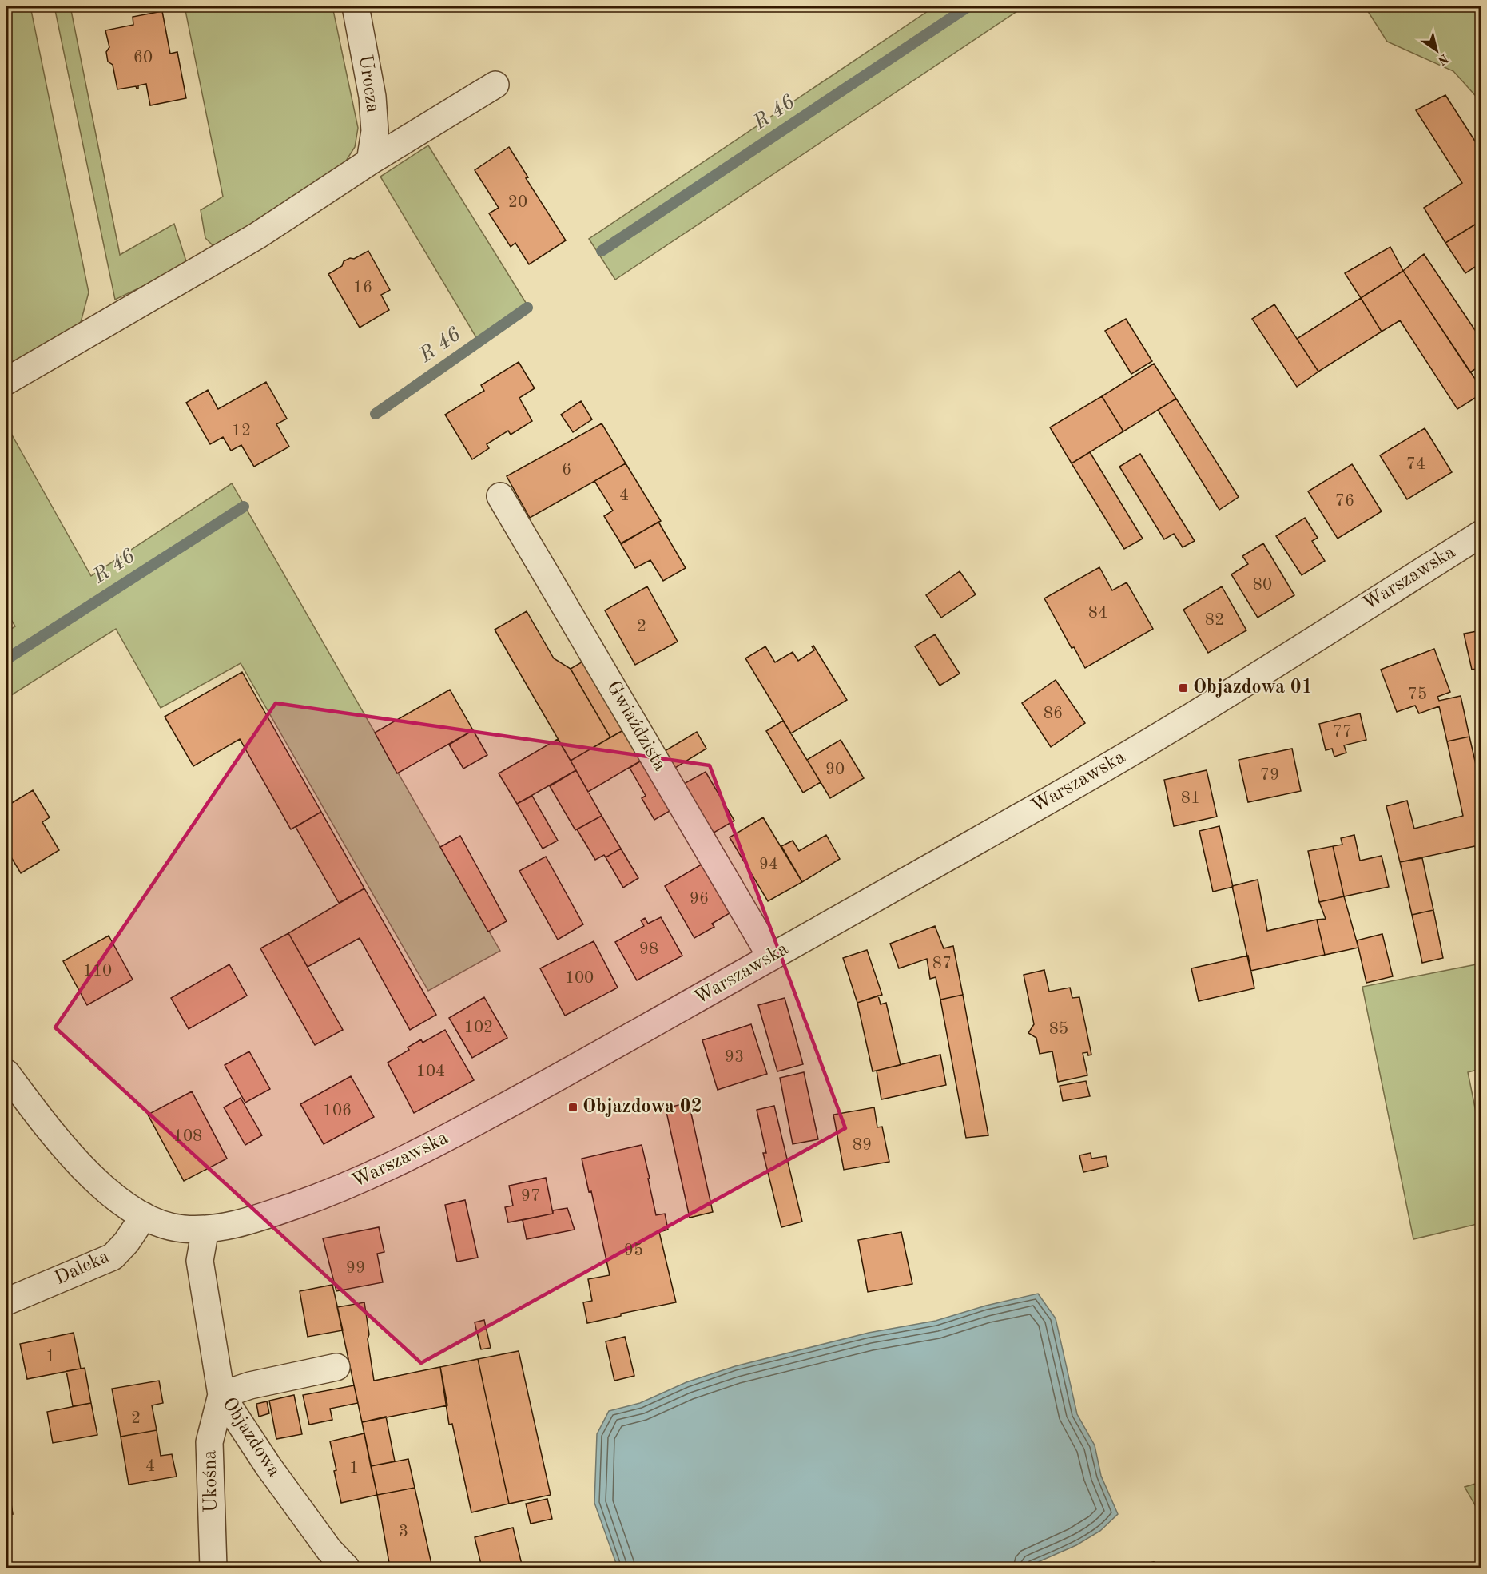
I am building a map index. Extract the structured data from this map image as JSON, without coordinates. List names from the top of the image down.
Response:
{
  "streets": {
    "street": [
      "Urocza",
      "Warszawska",
      "Gwiaździsta",
      "Daleka",
      "Objazdowa",
      "Ukośna"
    ]
  },
  "crossings": [
    ["Warszawska", "Gwiaździsta"],
    ["Warszawska", "Daleka"],
    ["Warszawska", "Objazdowa"],
    ["Objazdowa", "Ukośna"]
  ],
  "water": ["R 46"],
  "places": {
    "transit": ["Objazdowa 01", "Objazdowa 02"]
  },
  "house_numbers": [
    "60",
    "20",
    "16",
    "12",
    "74",
    "6",
    "4",
    "76",
    "80",
    "84",
    "82",
    "2",
    "75",
    "86",
    "77",
    "90",
    "79",
    "81",
    "94",
    "96",
    "98",
    "87",
    "110",
    "100",
    "102",
    "85",
    "93",
    "104",
    "106",
    "108",
    "89",
    "97",
    "95",
    "99",
    "1",
    "2",
    "4",
    "1",
    "3"
  ],
  "north": "bottom right"
}
